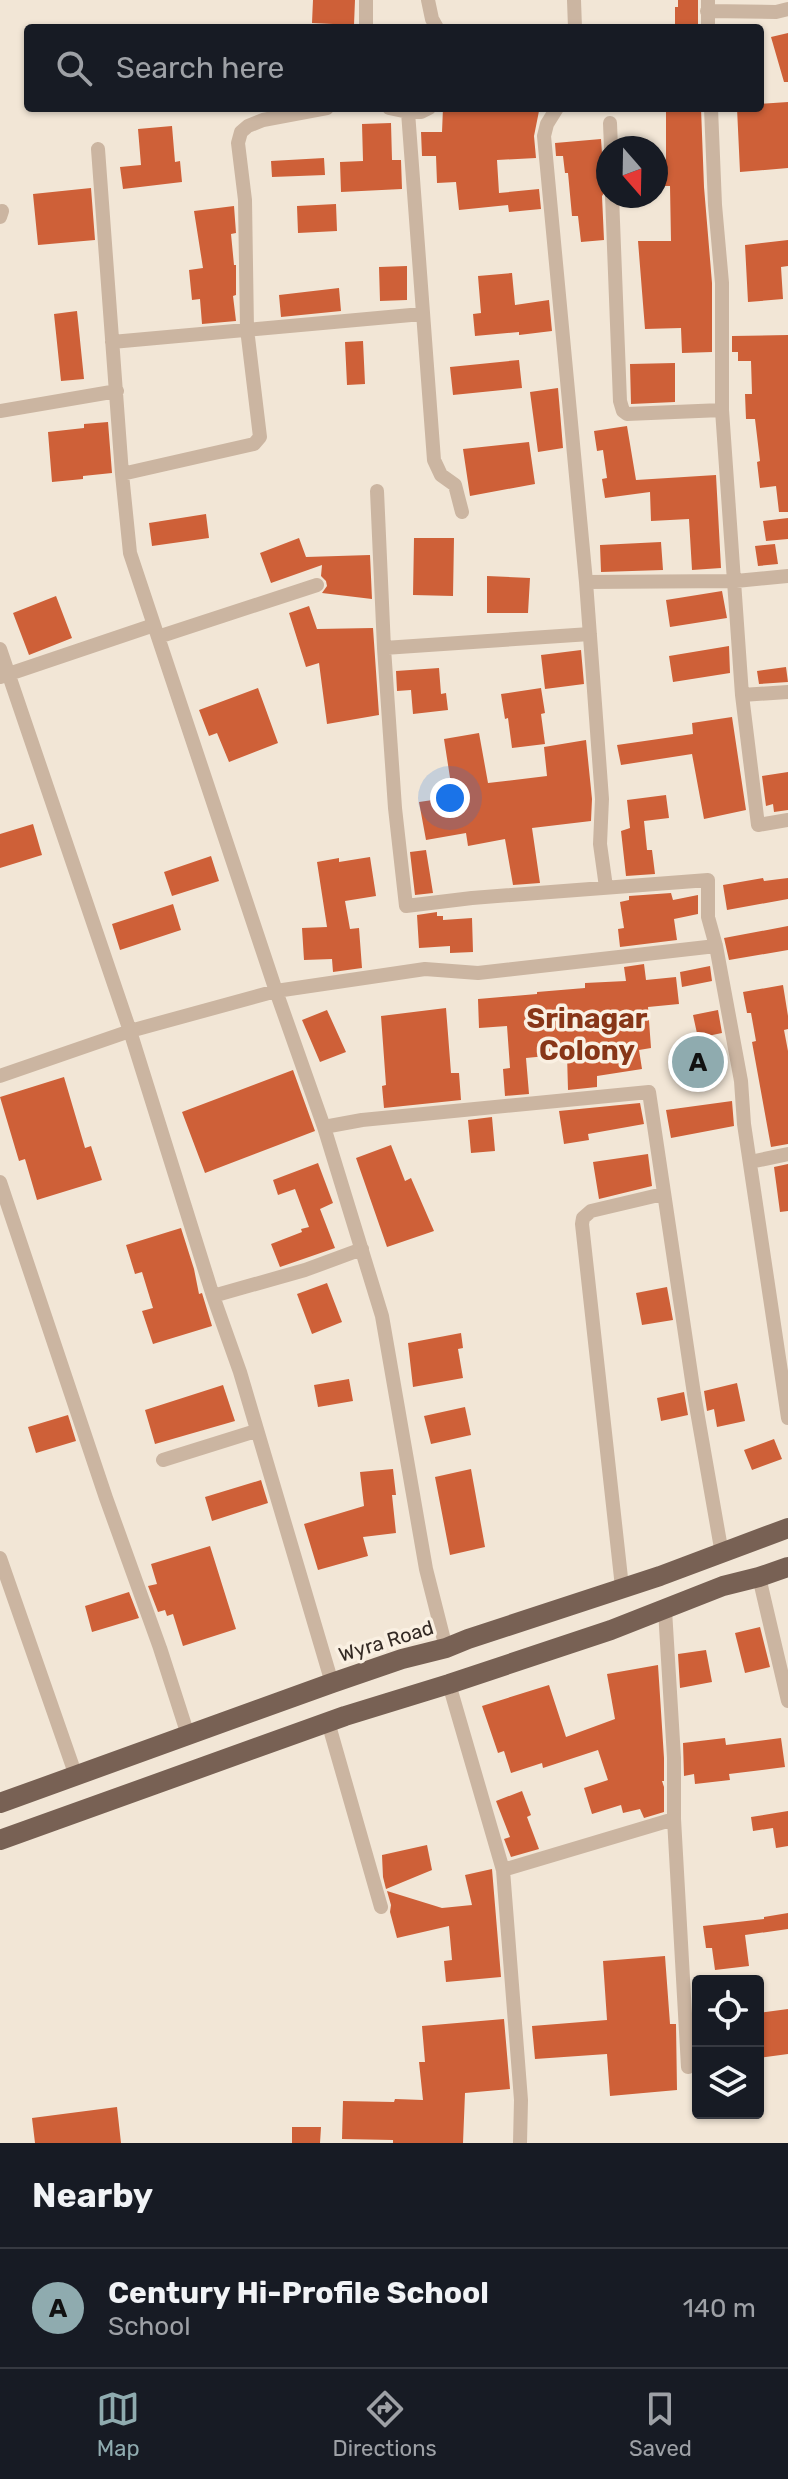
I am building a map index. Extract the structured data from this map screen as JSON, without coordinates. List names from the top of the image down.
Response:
{
  "streets": {
    "main road": ["Wyra Road"]
  },
  "districts": ["Srinagar Colony"],
  "north": "bottom",
  "page": {
    "search": "Search here",
    "pins": "A",
    "heading": "Nearby",
    "list": [
      {
        "mark": "A",
        "name": "Century Hi-Profile School",
        "note": "School",
        "value": "140 m"
      }
    ],
    "nav": ["Map", "Directions", "Saved"]
  }
}
